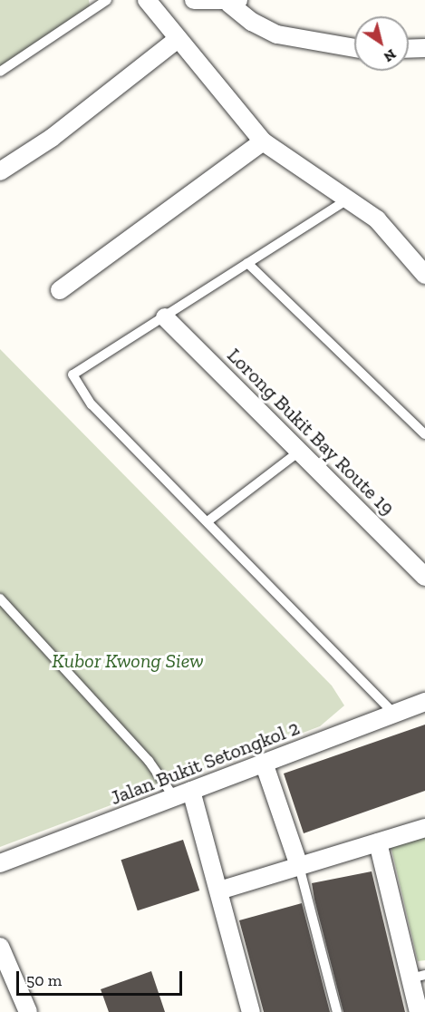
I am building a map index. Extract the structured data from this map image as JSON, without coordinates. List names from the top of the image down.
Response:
{
  "streets": {
    "street": ["Lorong Bukit Bay Route 19", "Jalan Bukit Setongkol 2"]
  },
  "parks": ["Kubor Kwong Siew"],
  "scale_bar": "50 m",
  "north": "bottom right"
}
